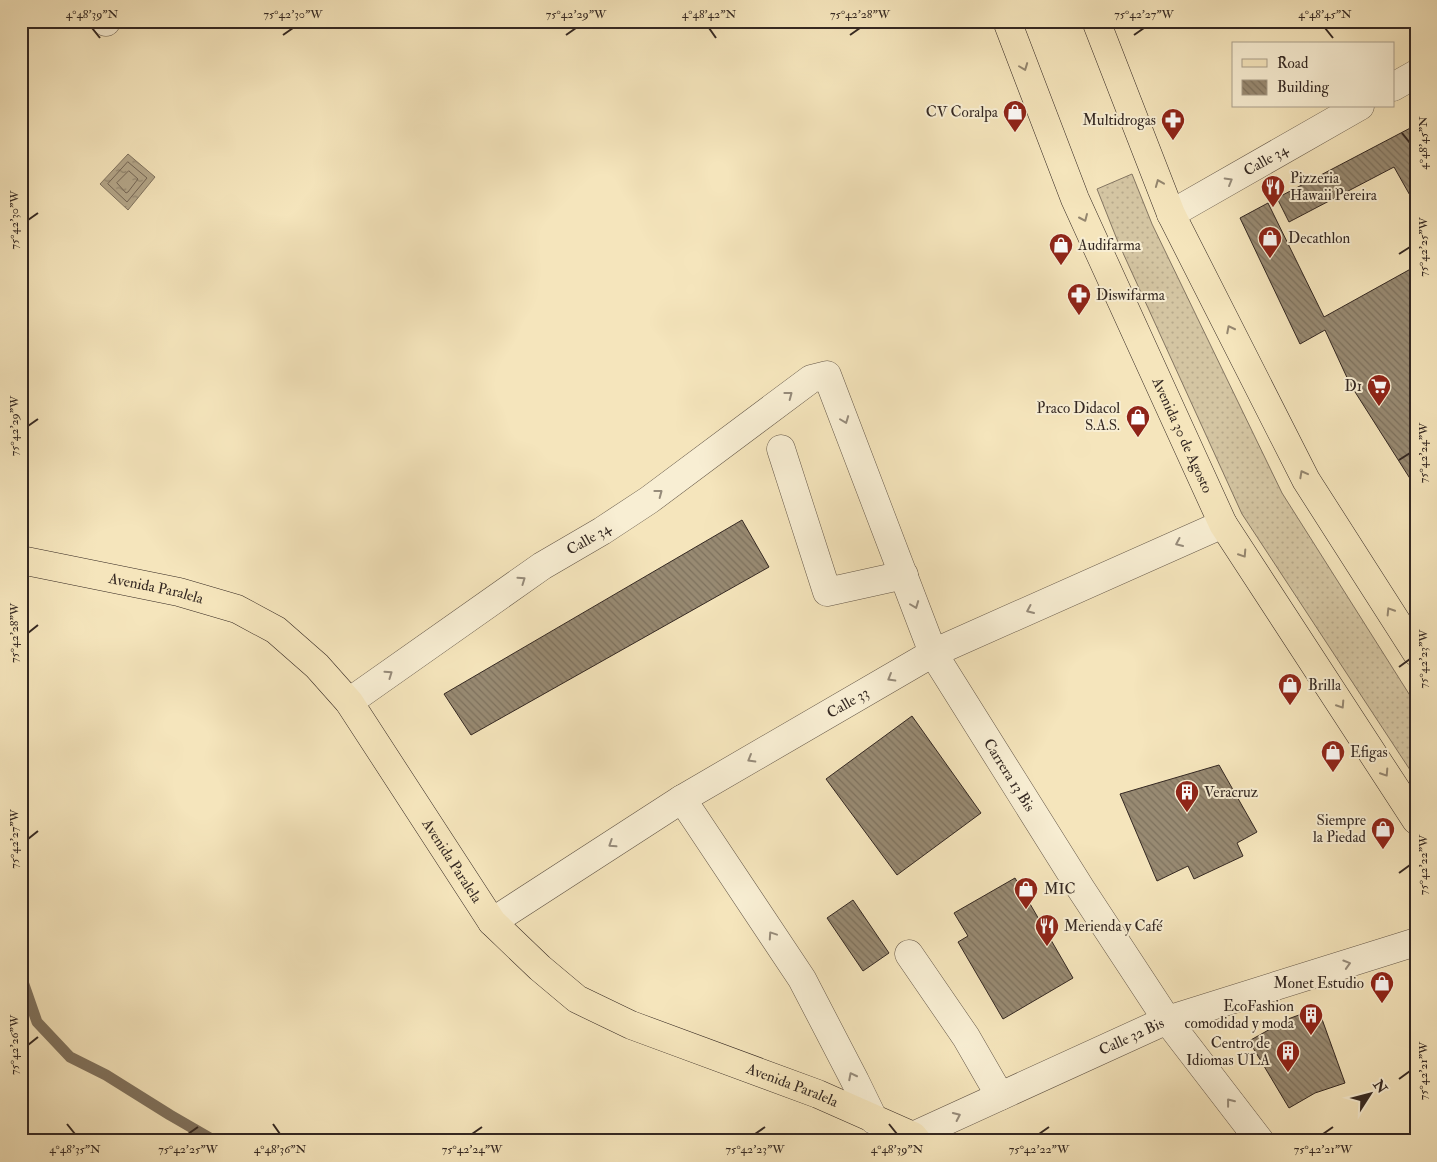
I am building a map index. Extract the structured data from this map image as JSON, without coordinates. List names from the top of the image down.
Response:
{
  "streets": {
    "main road": ["Avenida 30 de Agosto", "Avenida Paralela"],
    "street": [
      "Calle 34",
      "Calle 33",
      "Carrera 13 Bis",
      "Calle 32 Bis"
    ]
  },
  "crossings": [
    ["Calle 34", "Avenida Paralela"],
    ["Calle 34", "Carrera 13 Bis"],
    ["Avenida 30 de Agosto", "Calle 33"],
    ["Avenida Paralela", "Calle 33"],
    ["Avenida Paralela", "Calle 32 Bis"],
    ["Calle 33", "Carrera 13 Bis"],
    ["Carrera 13 Bis", "Calle 32 Bis"]
  ],
  "one_way": ["Calle 34", "Calle 33", "Calle 32 Bis"],
  "places": {
    "shop": [
      "CV Coralpa",
      "Decathlon",
      "Audifarma",
      "Praco Didacol S.A.S.",
      "Brilla",
      "Efigas",
      "Siempre la Piedad",
      "MIC",
      "Monet Estudio"
    ],
    "pharmacy": ["Multidrogas", "Diswifarma"],
    "restaurant": ["Pizzeria Hawaii Pereira", "Merienda y Café"],
    "supermarket": ["D1"],
    "building": ["Veracruz", "EcoFashion comodidad y moda", "Centro de Idiomas ULA"]
  },
  "legend": ["Road", "Building"],
  "north": "top right",
  "coordinates": [
    "4°48'39\"N",
    "75°42'30\"W",
    "75°42'29\"W",
    "4°48'42\"N",
    "75°42'28\"W",
    "75°42'27\"W",
    "4°48'45\"N",
    "75°42'25\"W",
    "75°42'24\"W",
    "75°42'23\"W",
    "75°42'22\"W",
    "75°42'26\"W",
    "75°42'21\"W",
    "4°48'35\"N",
    "4°48'36\"N"
  ]
}
